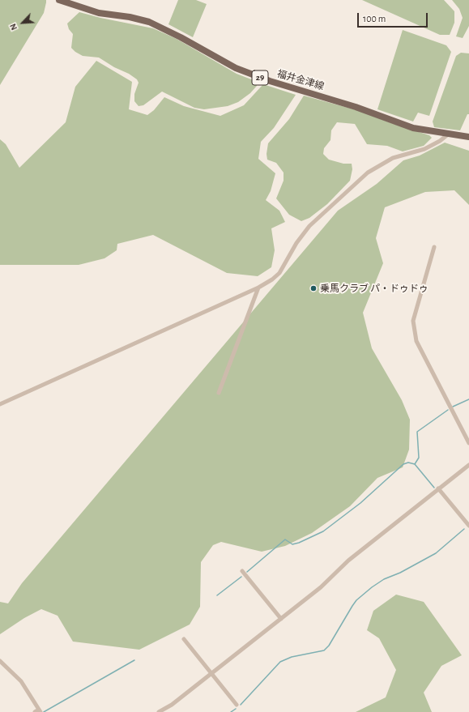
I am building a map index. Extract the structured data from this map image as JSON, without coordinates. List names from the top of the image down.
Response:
{
  "streets": {
    "main road": ["29", "福井金津線"]
  },
  "places": ["乗馬クラブ パ・ドゥドゥ"],
  "scale_bar": "100 m",
  "north": "bottom left"
}
